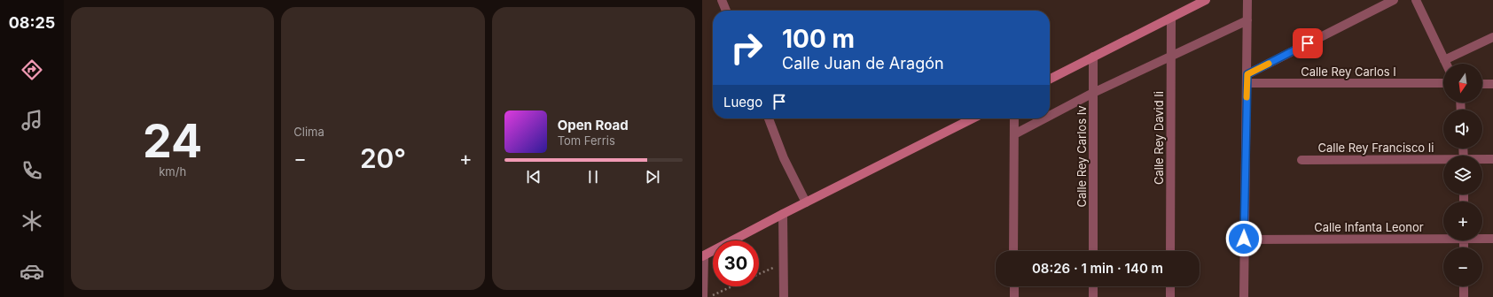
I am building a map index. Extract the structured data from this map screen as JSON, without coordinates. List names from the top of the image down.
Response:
{
  "streets": {
    "street": [
      "Calle Rey Carlos I",
      "Calle Rey David Ii",
      "Calle Rey Francisco Ii",
      "Calle Rey Carlos Iv",
      "Calle Infanta Leonor"
    ]
  },
  "north": "bottom",
  "page": {
    "tabs": "08:25",
    "tile": [
      ["24", "km/h"],
      "Clima"
    ],
    "turn": ["100 m", "Calle Juan de Aragón"],
    "map_buttons": ["+", "−"],
    "then": "Luego",
    "song": ["Open Road", "Tom Ferris"],
    "heat": ["−", "20°", "+"],
    "limit": "30",
    "trip": "08:26 · 1 min · 140 m"
  }
}
